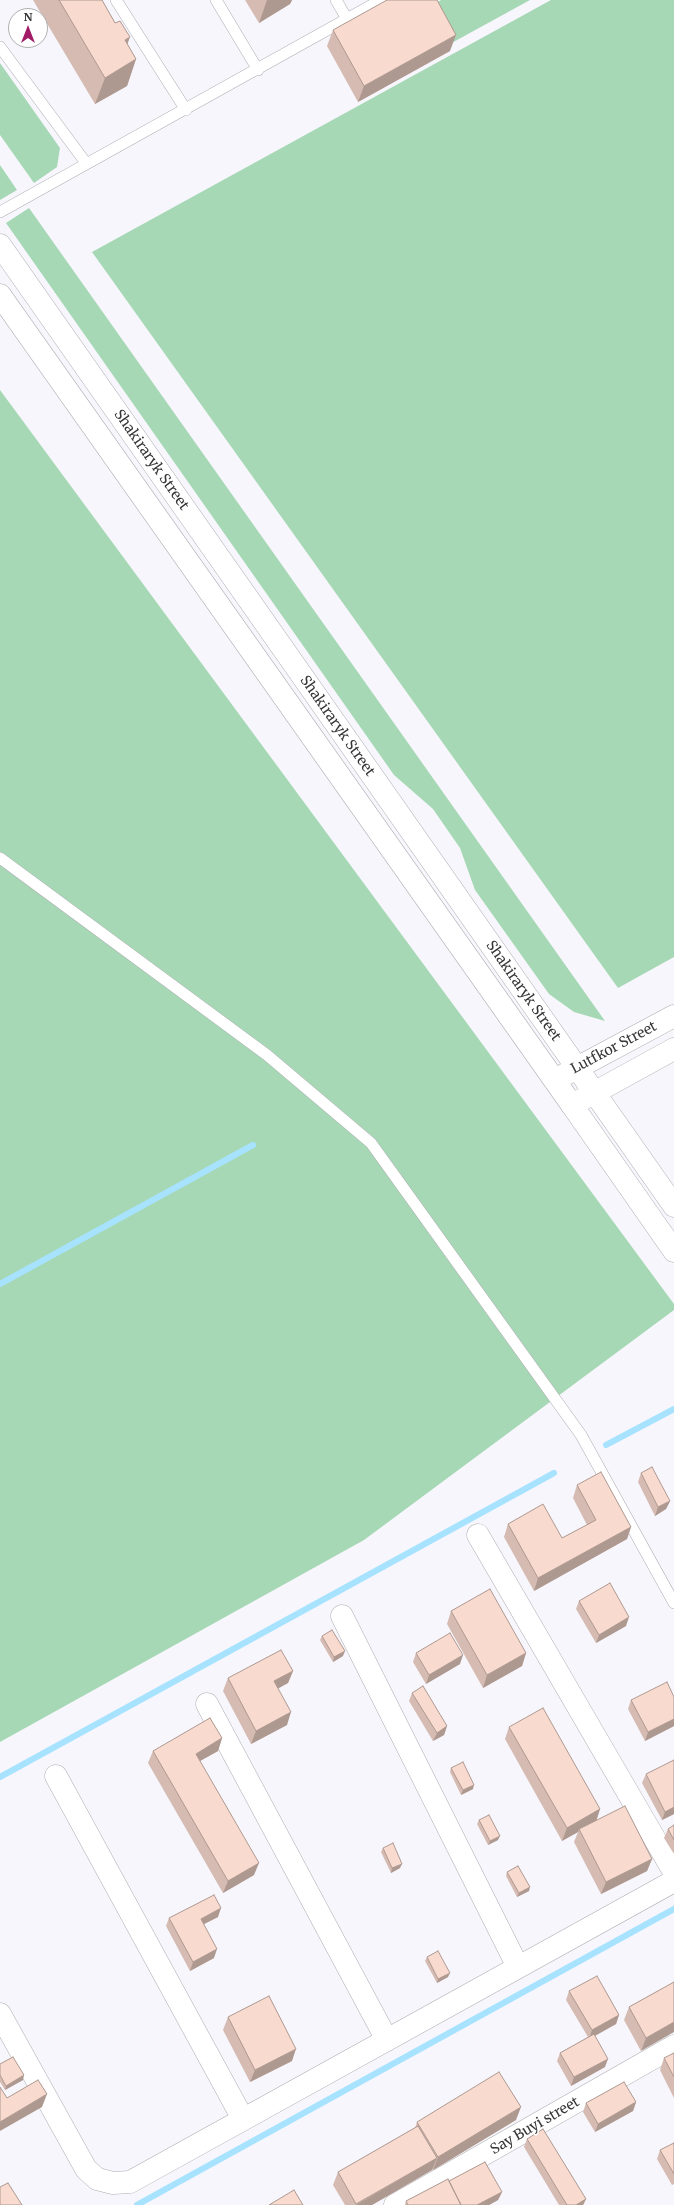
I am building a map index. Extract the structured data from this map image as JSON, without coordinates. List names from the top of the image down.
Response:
{
  "streets": {
    "street": ["Shakiraryk Street", "Lutfkor Street", "Say Buyi street"]
  },
  "crossings": [
    ["Shakiraryk Street", "Lutfkor Street"]
  ],
  "north": "top"
}
